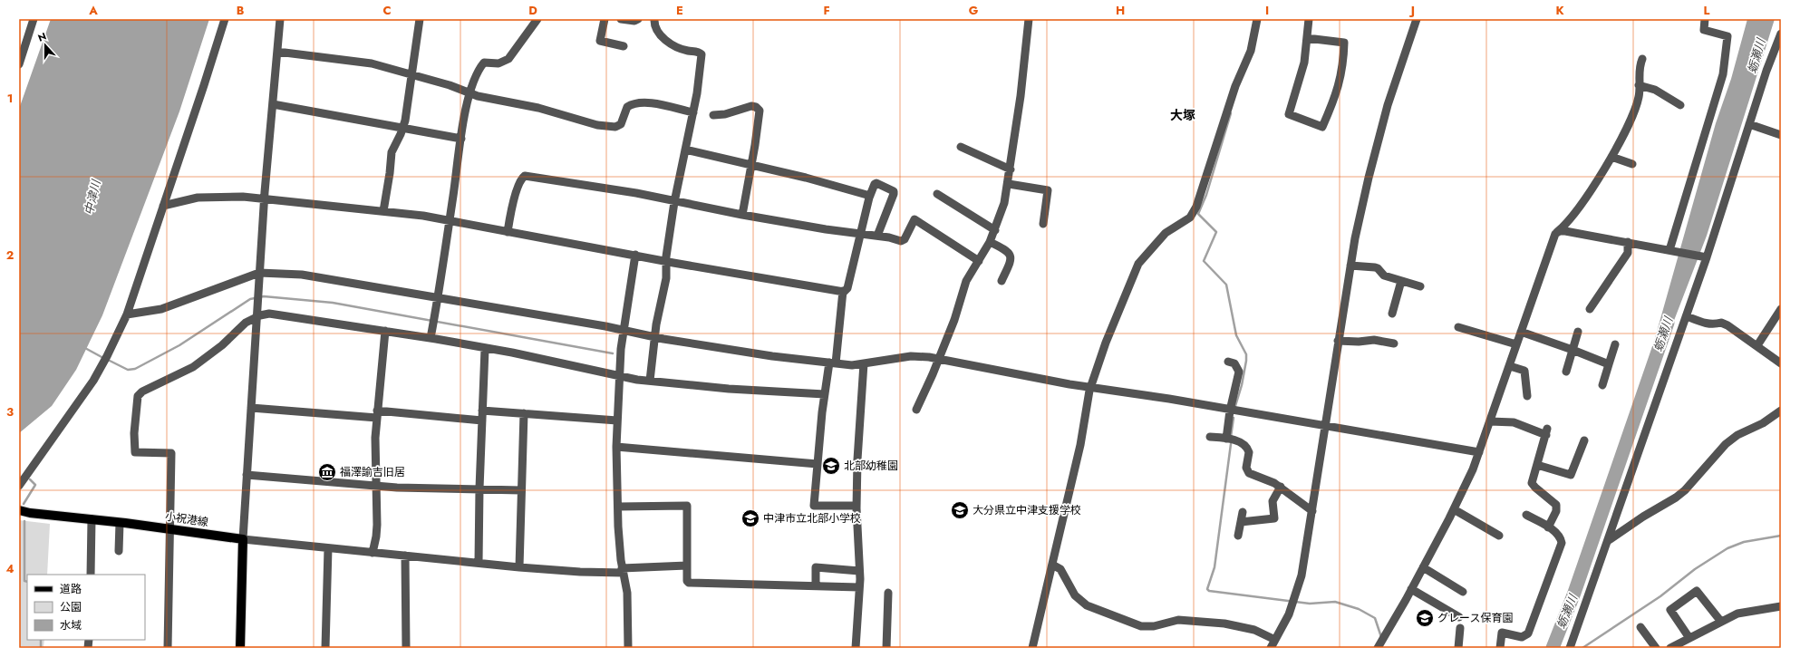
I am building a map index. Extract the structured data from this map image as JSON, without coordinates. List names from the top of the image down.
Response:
{
  "streets": {
    "main road": ["小祝港線"]
  },
  "districts": ["大塚"],
  "water": ["蛎瀬川", "中津川"],
  "places": {
    "school or university": [
      "北部幼稚園",
      "大分県立中津支援学校",
      "中津市立北部小学校",
      "グレース保育園"
    ],
    "museum": ["福澤諭吉旧居"]
  },
  "legend": ["道路", "公園", "水域"],
  "north": "top",
  "grid": {
    "columns": [
      "A",
      "B",
      "C",
      "D",
      "E",
      "F",
      "G",
      "H",
      "I",
      "J",
      "K",
      "L"
    ],
    "rows": [
      "1",
      "2",
      "3",
      "4"
    ]
  }
}
